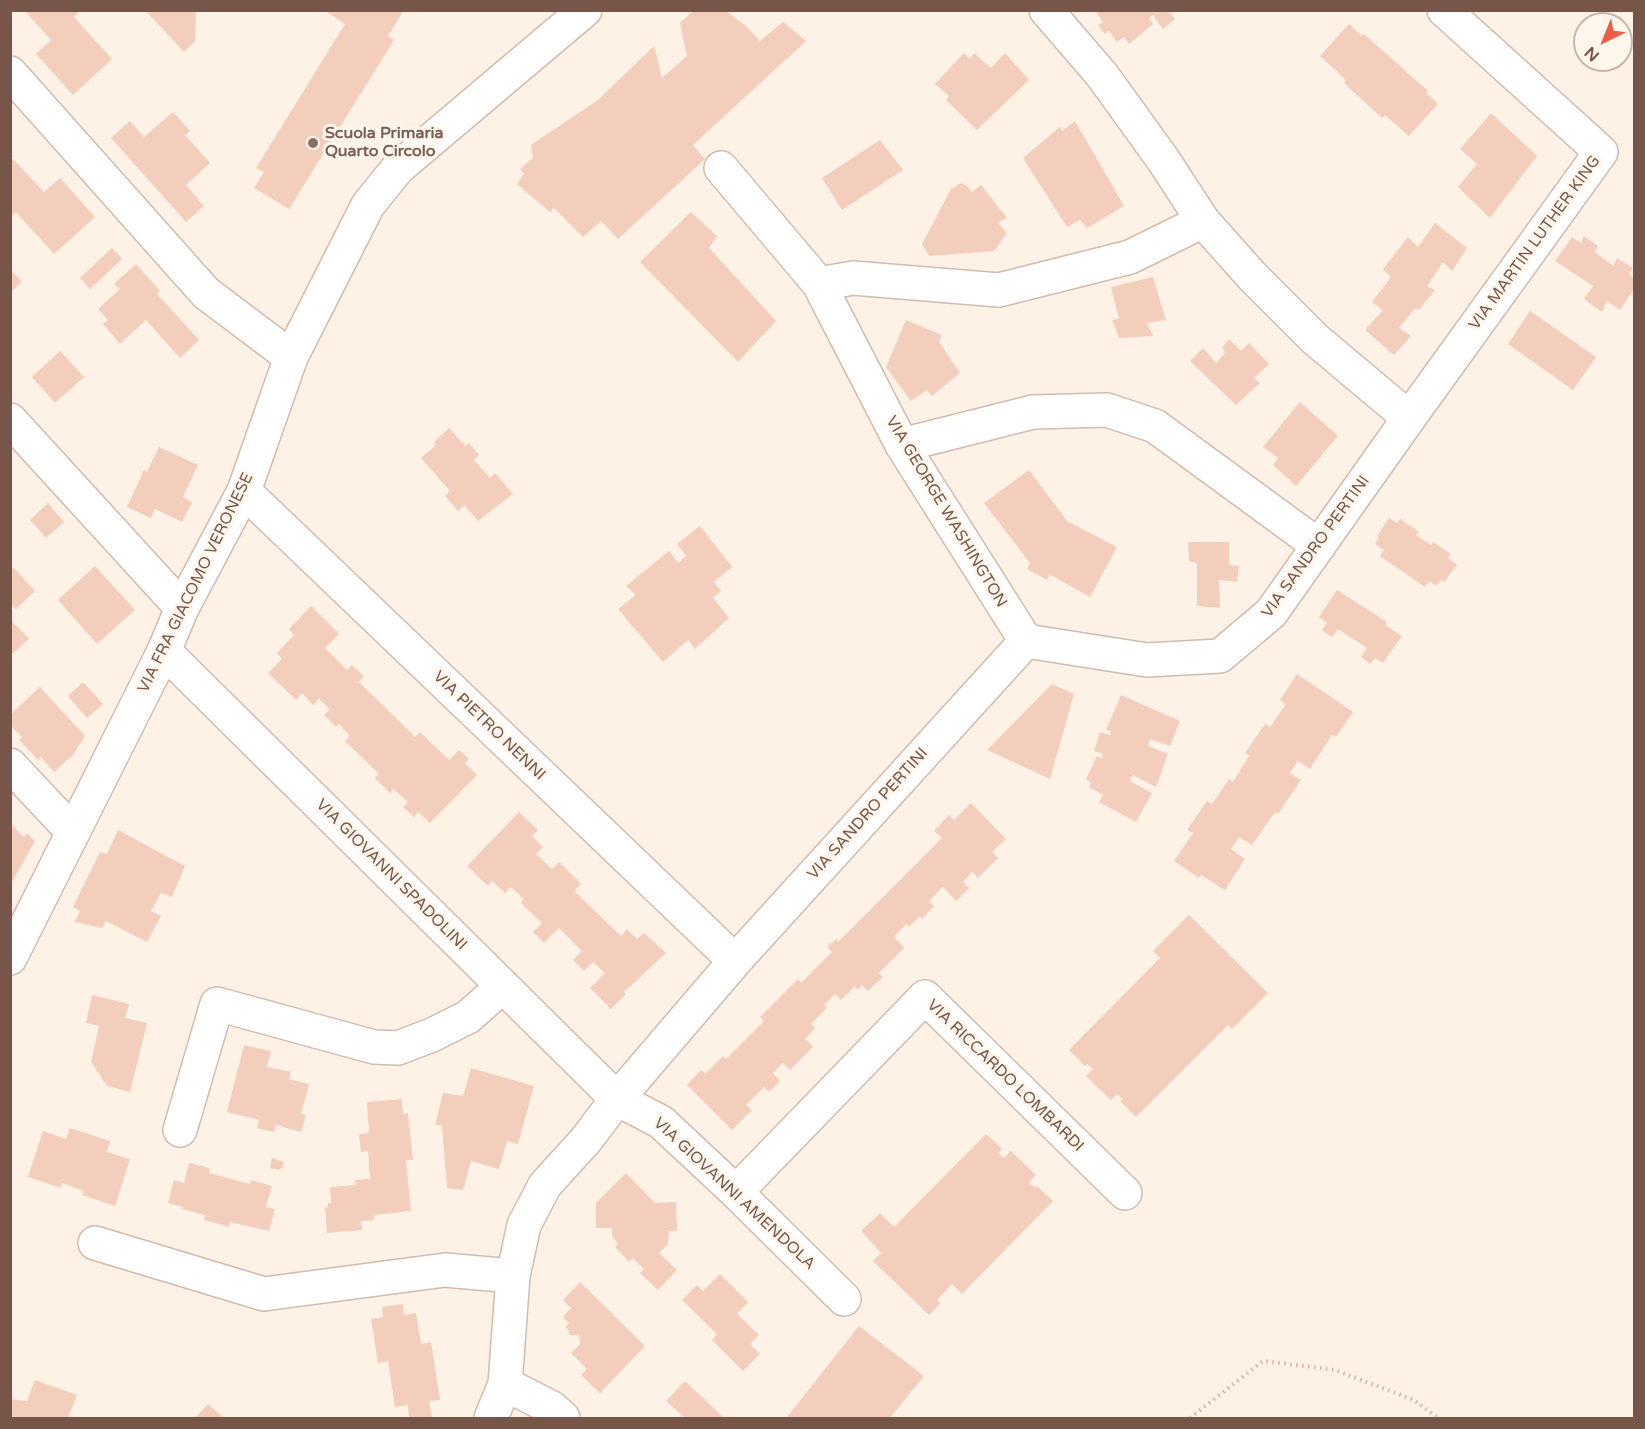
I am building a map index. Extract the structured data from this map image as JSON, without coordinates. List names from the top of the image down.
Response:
{
  "streets": {
    "street": [
      "VIA MARTIN LUTHER KING",
      "VIA GEORGE WASHINGTON",
      "VIA SANDRO PERTINI",
      "VIA FRA GIACOMO VERONESE",
      "VIA PIETRO NENNI",
      "VIA GIOVANNI SPADOLINI",
      "VIA RICCARDO LOMBARDI",
      "VIA GIOVANNI AMENDOLA"
    ]
  },
  "crossings": [
    ["VIA MARTIN LUTHER KING", "VIA SANDRO PERTINI"],
    ["VIA GEORGE WASHINGTON", "VIA SANDRO PERTINI"],
    ["VIA SANDRO PERTINI", "VIA PIETRO NENNI"],
    ["VIA SANDRO PERTINI", "VIA GIOVANNI SPADOLINI"],
    ["VIA SANDRO PERTINI", "VIA GIOVANNI AMENDOLA"],
    ["VIA FRA GIACOMO VERONESE", "VIA PIETRO NENNI"],
    ["VIA FRA GIACOMO VERONESE", "VIA GIOVANNI SPADOLINI"],
    ["VIA GIOVANNI SPADOLINI", "VIA GIOVANNI AMENDOLA"],
    ["VIA RICCARDO LOMBARDI", "VIA GIOVANNI AMENDOLA"]
  ],
  "places": ["Scuola Primaria Quarto Circolo"],
  "north": "bottom left"
}
